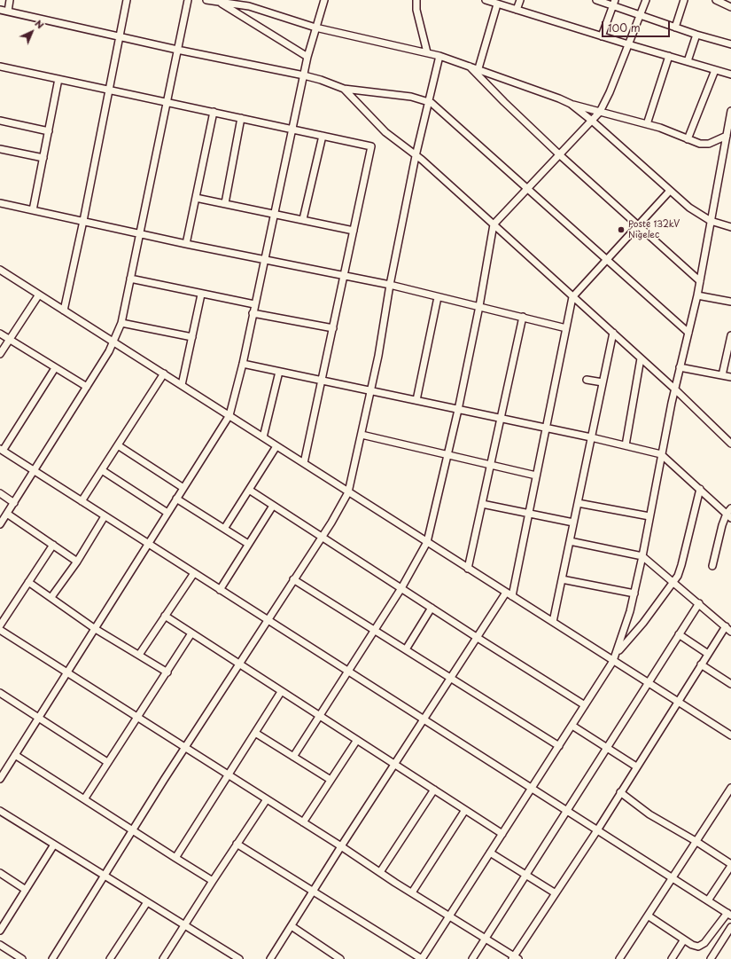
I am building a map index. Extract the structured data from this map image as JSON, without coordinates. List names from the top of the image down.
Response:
{
  "places": ["Poste 132kV Nigelec"],
  "scale_bar": "100 m",
  "north": "top right"
}
